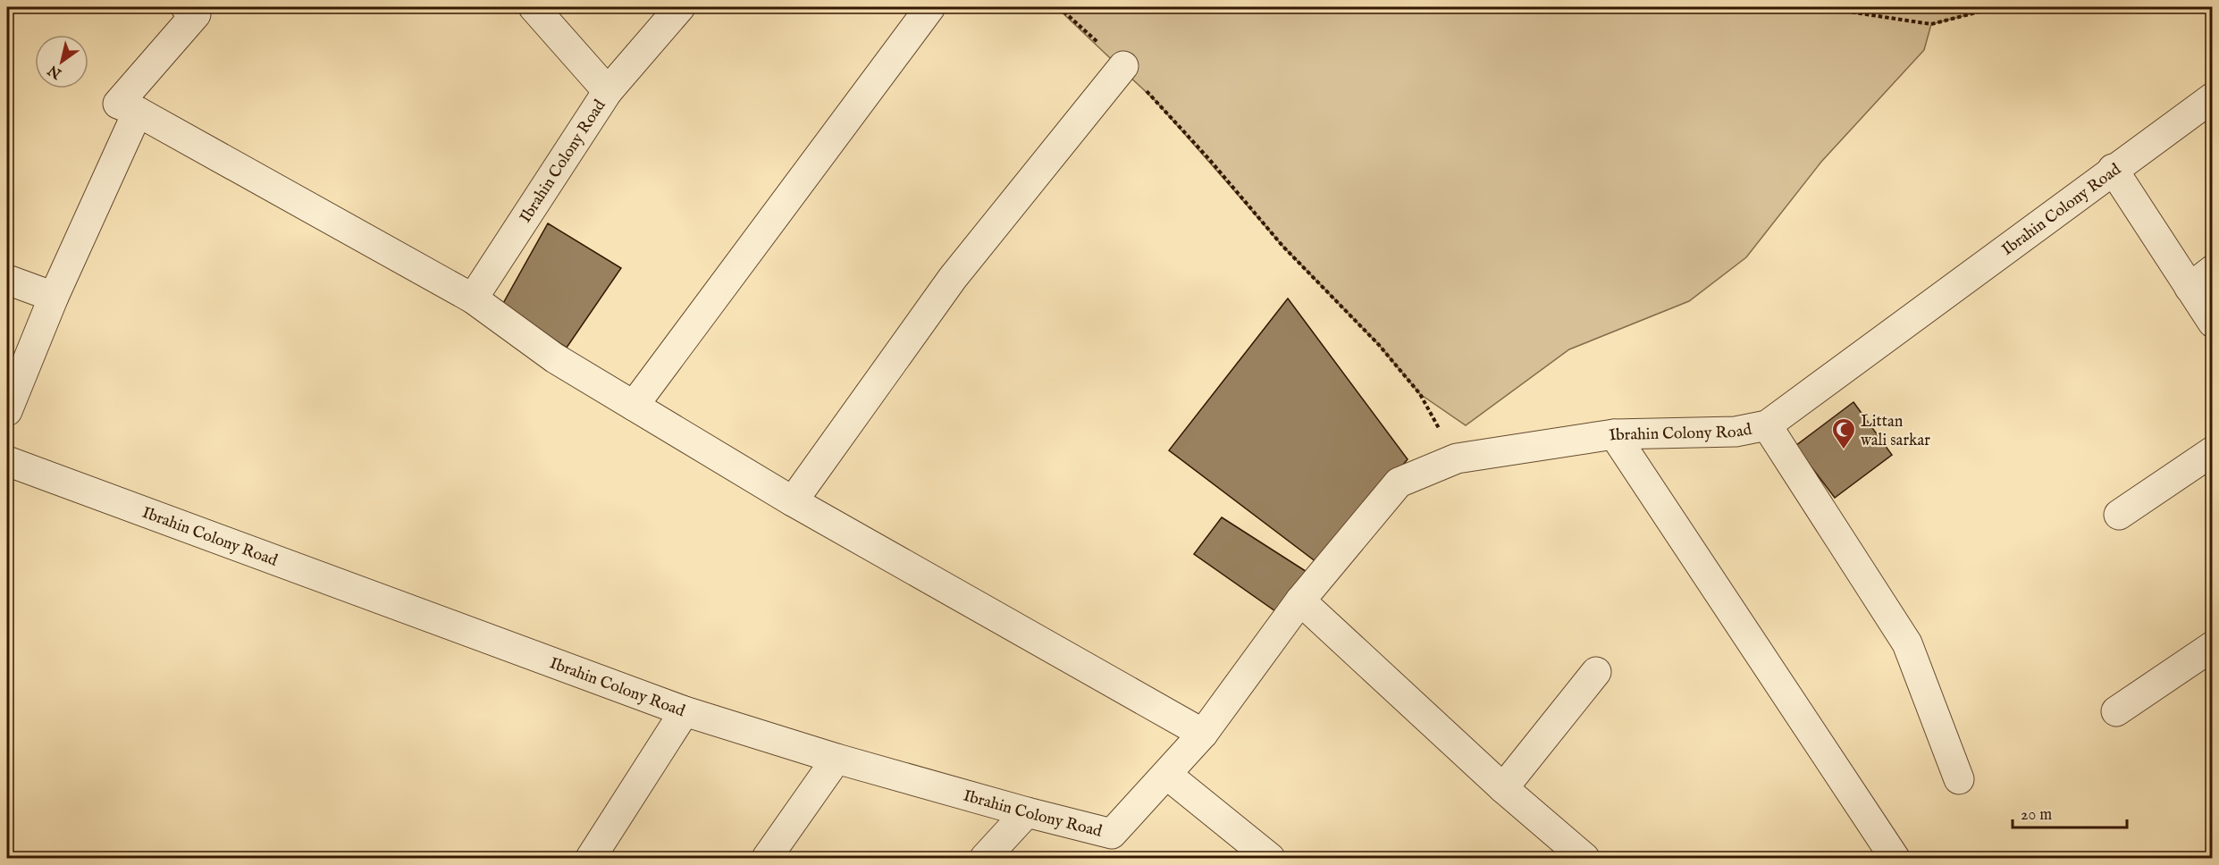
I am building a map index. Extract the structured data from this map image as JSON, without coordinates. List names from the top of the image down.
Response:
{
  "streets": {
    "street": ["Ibrahin Colony Road"]
  },
  "places": {
    "mosque": ["Littan wali sarkar"]
  },
  "scale_bar": "20 m",
  "north": "bottom left"
}
